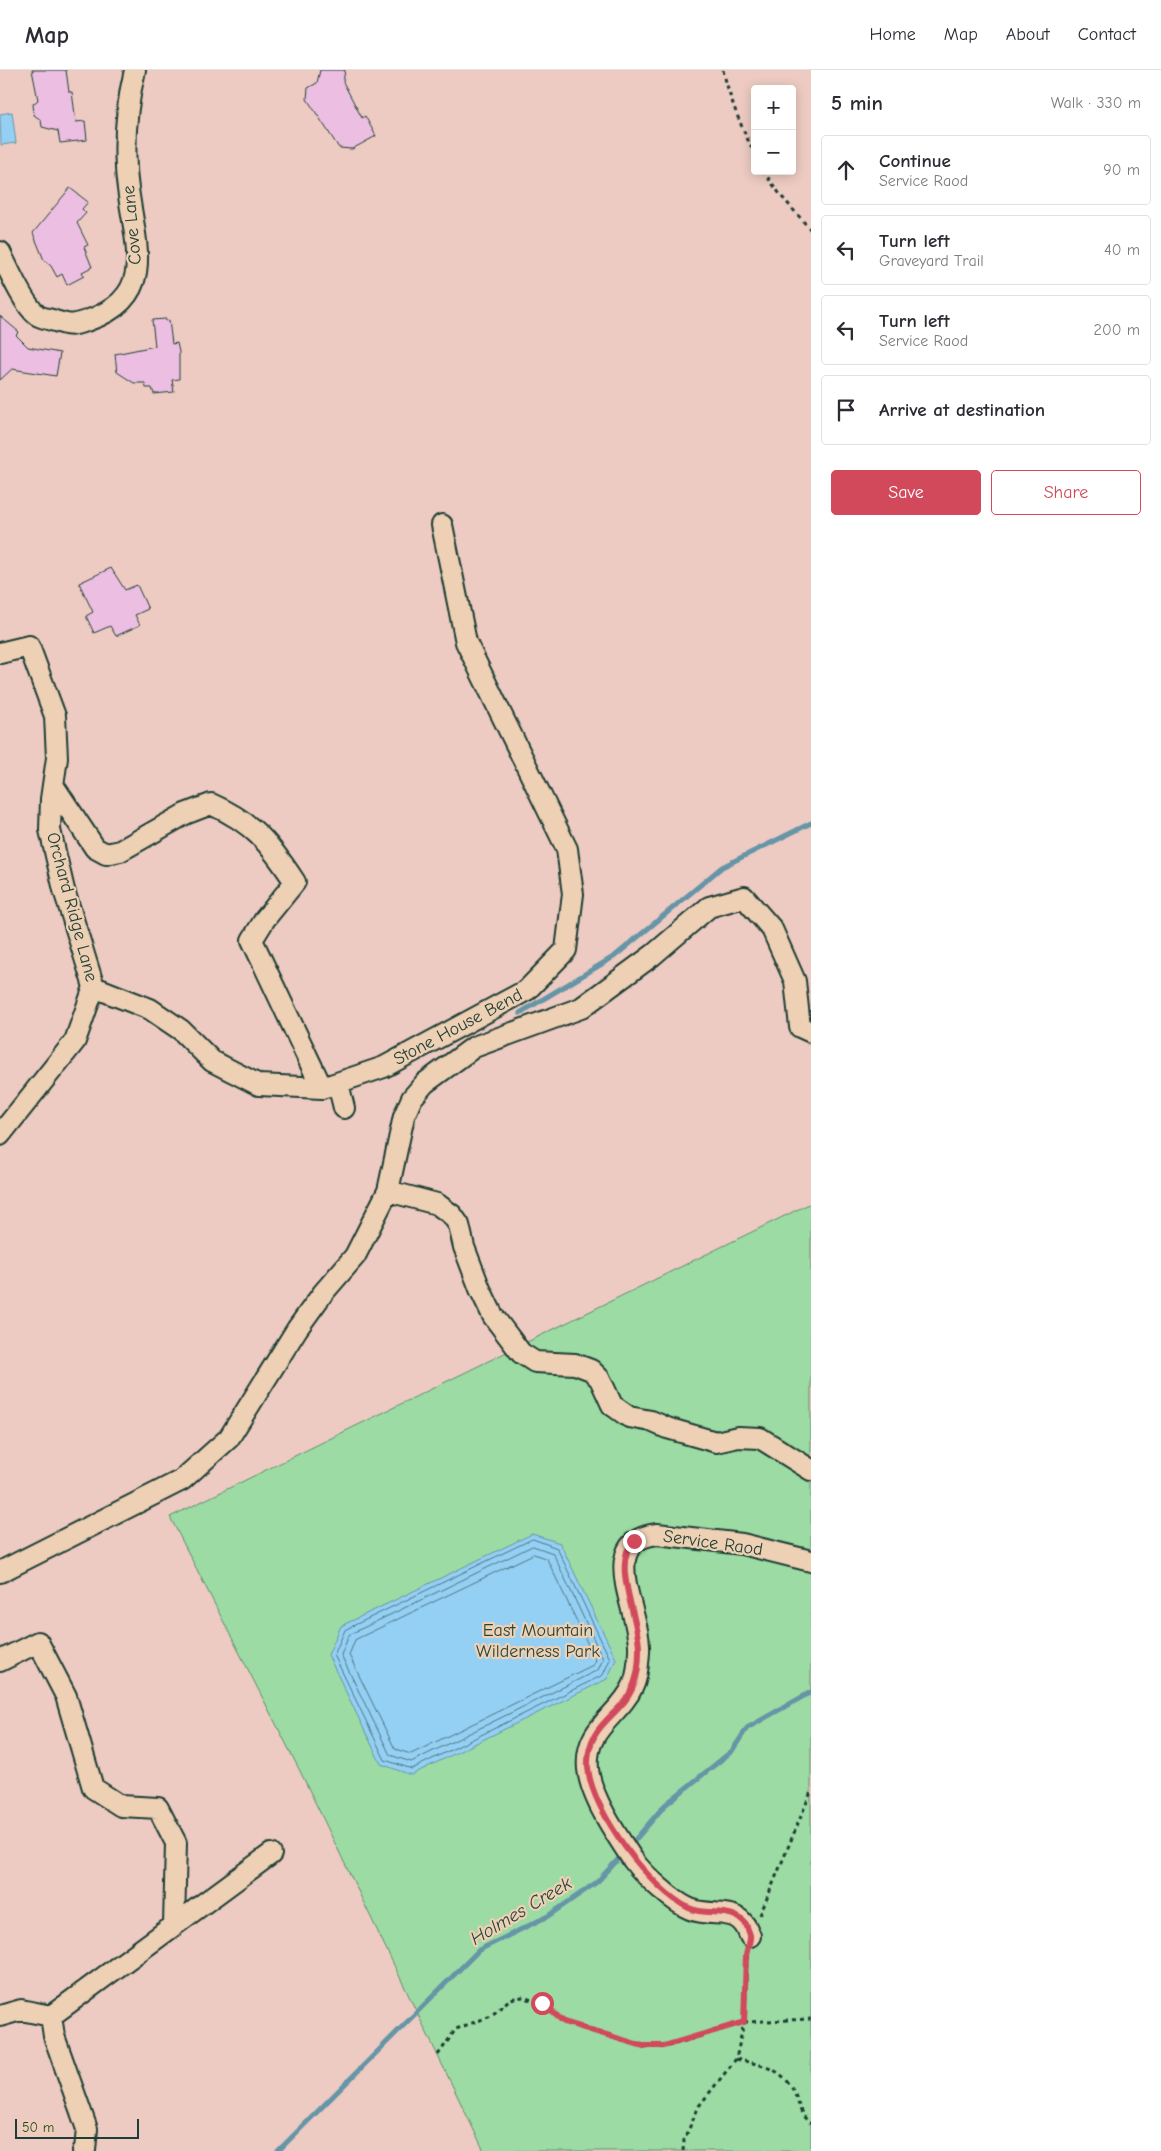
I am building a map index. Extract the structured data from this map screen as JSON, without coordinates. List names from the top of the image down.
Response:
{
  "streets": {
    "street": [
      "Cove Lane",
      "Orchard Ridge Lane",
      "Stone House Bend",
      "Service Raod"
    ]
  },
  "crossings": [
    ["Orchard Ridge Lane", "Stone House Bend"]
  ],
  "water": ["Holmes Creek"],
  "parks": ["East Mountain Wilderness Park"],
  "scale_bar": "50 m",
  "page": {
    "header": "Map",
    "nav": [
      "Home",
      "Map",
      "About",
      "Contact"
    ],
    "heading": ["5 min", "Walk · 330 m"],
    "map_buttons": ["+", "−"],
    "list": [
      ["Continue", "Service Raod", "90 m"],
      ["Turn left", "Graveyard Trail", "40 m"],
      ["Turn left", "Service Raod", "200 m"],
      "Arrive at destination"
    ],
    "buttons": ["Save", "Share"],
    "scale": "50 m"
  }
}
